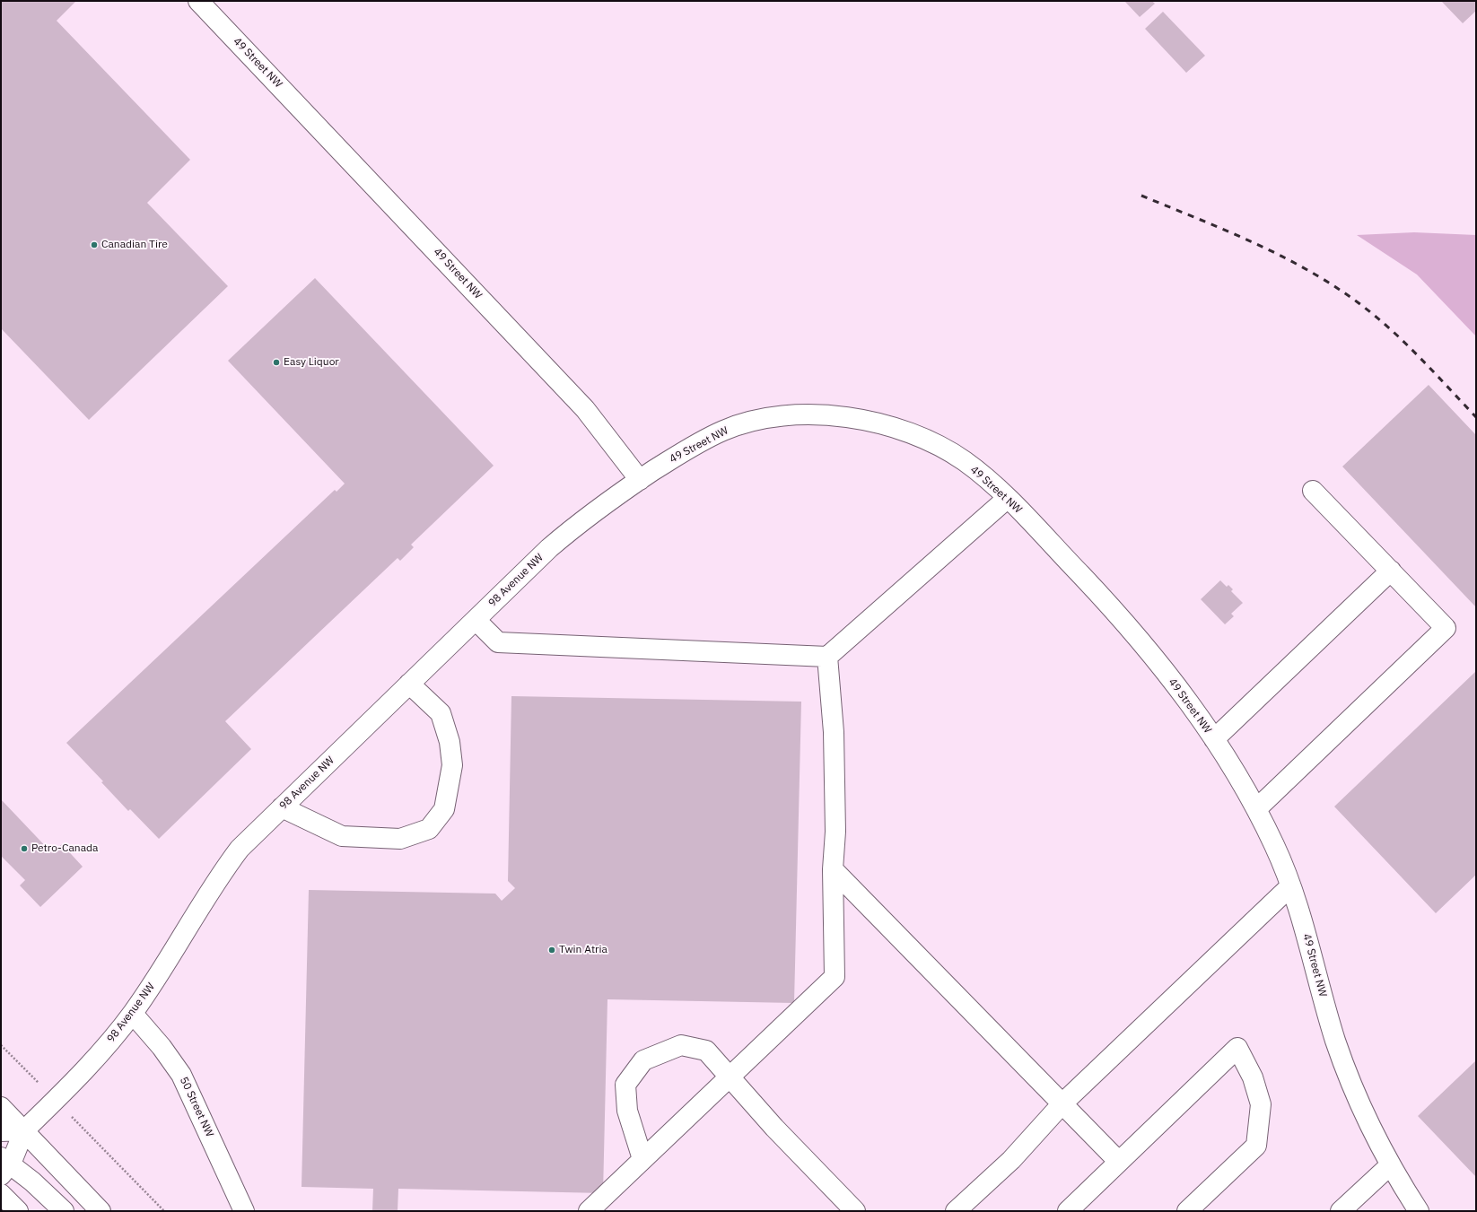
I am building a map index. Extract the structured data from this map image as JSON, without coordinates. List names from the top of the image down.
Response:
{
  "streets": {
    "street": ["49 Street NW", "98 Avenue NW", "50 Street NW"]
  },
  "crossings": [
    ["49 Street NW", "98 Avenue NW"],
    ["98 Avenue NW", "50 Street NW"]
  ],
  "places": [
    "Canadian Tire",
    "Easy Liquor",
    "Petro-Canada",
    "Twin Atria"
  ]
}
